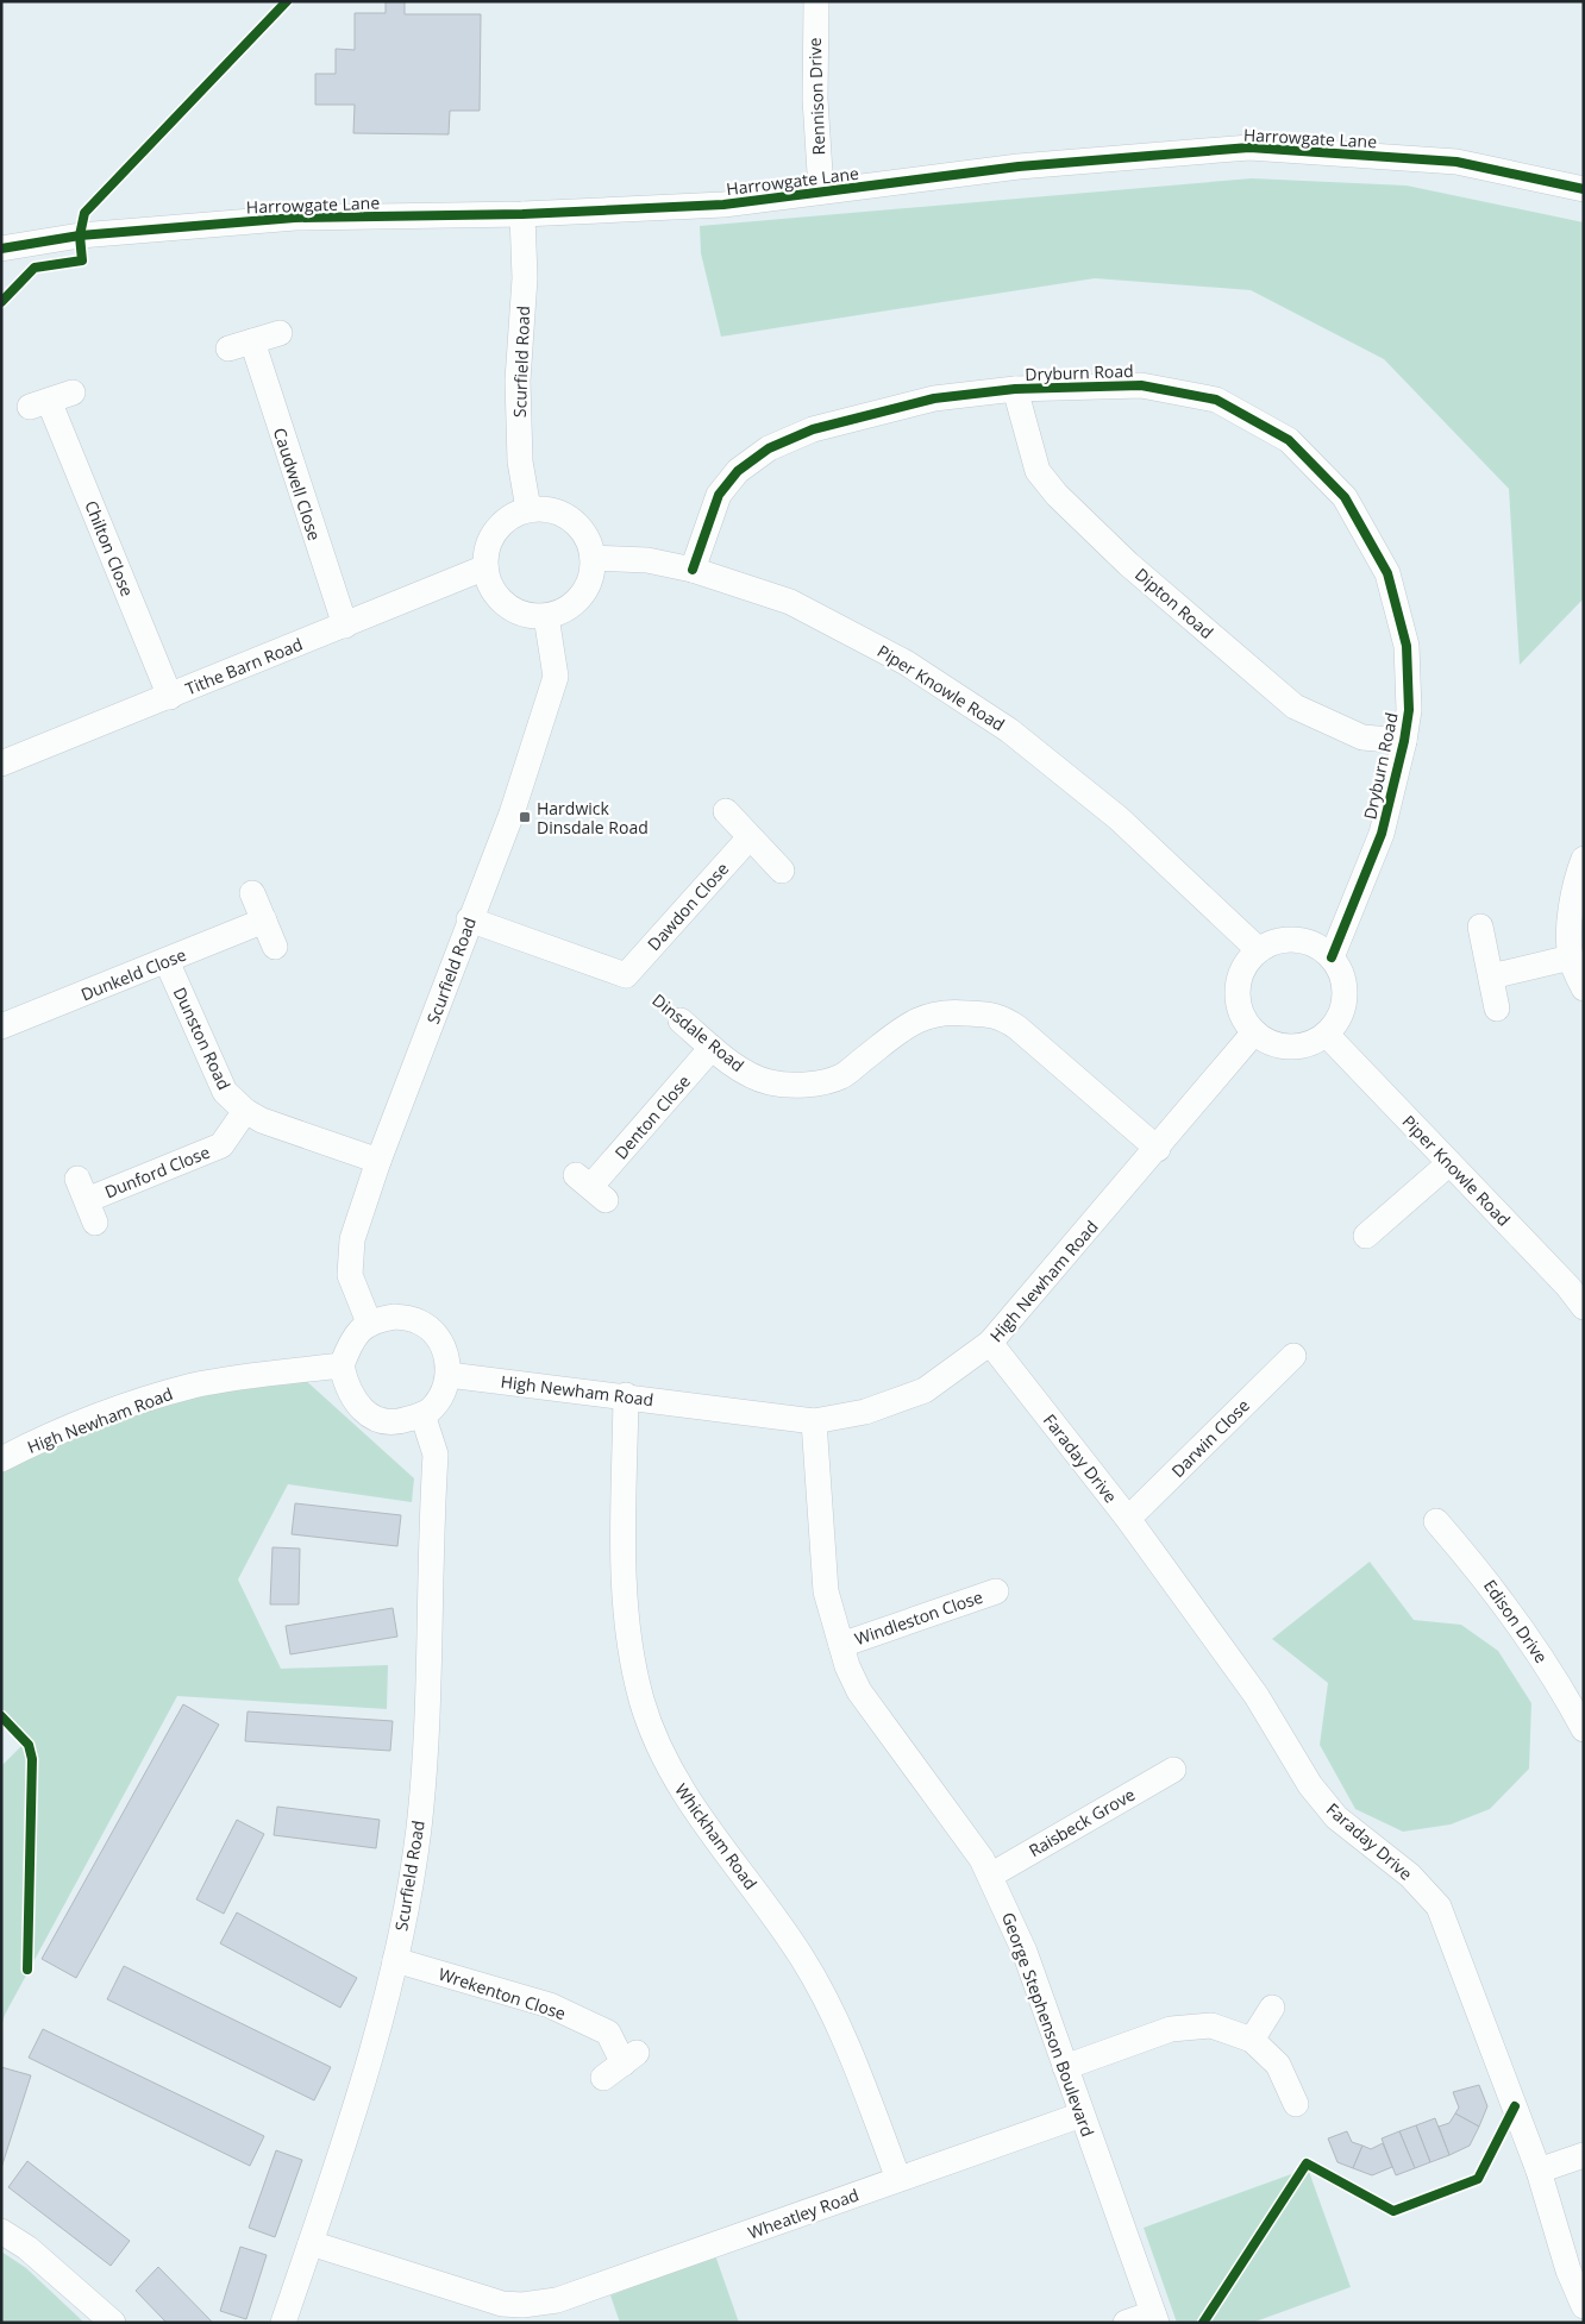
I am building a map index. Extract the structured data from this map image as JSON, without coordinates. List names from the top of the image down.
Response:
{
  "streets": {
    "street": [
      "Rennison Drive",
      "Harrowgate Lane",
      "Scurfield Road",
      "Dryburn Road",
      "Caudwell Close",
      "Chilton Close",
      "Dipton Road",
      "Tithe Barn Road",
      "Piper Knowle Road",
      "Dawdon Close",
      "Dunkeld Close",
      "Dinsdale Road",
      "Dunston Road",
      "Denton Close",
      "Dunford Close",
      "High Newham Road",
      "Darwin Close",
      "Faraday Drive",
      "Windleston Close",
      "Edison Drive",
      "Raisbeck Grove",
      "Whickham Road",
      "Wrekenton Close",
      "George Stephenson Boulevard",
      "Wheatley Road"
    ]
  },
  "crossings": [
    ["Rennison Drive", "Harrowgate Lane"],
    ["Harrowgate Lane", "Scurfield Road"],
    ["Scurfield Road", "Tithe Barn Road"],
    ["Scurfield Road", "Piper Knowle Road"],
    ["Scurfield Road", "Dawdon Close"],
    ["Scurfield Road", "Dunston Road"],
    ["Scurfield Road", "High Newham Road"],
    ["Scurfield Road", "Wrekenton Close"],
    ["Scurfield Road", "Wheatley Road"],
    ["Dryburn Road", "Dipton Road"],
    ["Dryburn Road", "Piper Knowle Road"],
    ["Dryburn Road", "High Newham Road"],
    ["Caudwell Close", "Tithe Barn Road"],
    ["Chilton Close", "Tithe Barn Road"],
    ["Tithe Barn Road", "Piper Knowle Road"],
    ["Piper Knowle Road", "High Newham Road"],
    ["Dunkeld Close", "Dunston Road"],
    ["Dinsdale Road", "Denton Close"],
    ["Dinsdale Road", "High Newham Road"],
    ["Dunston Road", "Dunford Close"],
    ["High Newham Road", "Faraday Drive"],
    ["High Newham Road", "Whickham Road"],
    ["High Newham Road", "George Stephenson Boulevard"],
    ["Darwin Close", "Faraday Drive"],
    ["Windleston Close", "George Stephenson Boulevard"],
    ["Raisbeck Grove", "George Stephenson Boulevard"],
    ["Whickham Road", "Wheatley Road"],
    ["George Stephenson Boulevard", "Wheatley Road"]
  ],
  "places": {
    "transit": ["Hardwick Dinsdale Road"]
  }
}
